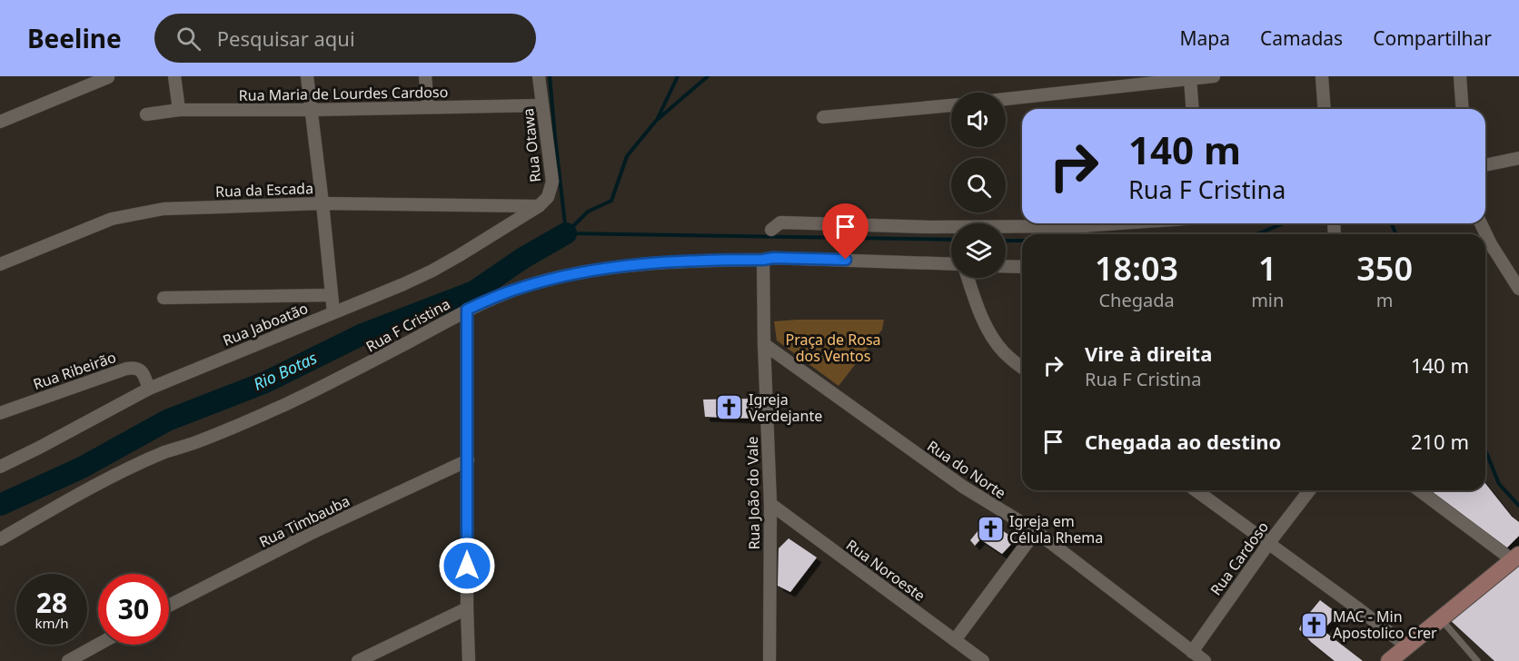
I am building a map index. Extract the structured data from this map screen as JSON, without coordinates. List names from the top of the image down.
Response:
{
  "streets": {
    "street": [
      "Rua Maria de Lourdes Cardoso",
      "Rua Otawa",
      "Rua da Escada",
      "Rua Jaboatão",
      "Rua F Cristina",
      "Rua Ribeirão",
      "Rua do Norte",
      "Rua João do Vale",
      "Rua Timbauba",
      "Rua Cardoso",
      "Rua Noroeste"
    ]
  },
  "crossings": [
    ["Rua Maria de Lourdes Cardoso", "Rua Otawa"],
    ["Rua Otawa", "Rua da Escada"],
    ["Rua Otawa", "Rua Jaboatão"],
    ["Rua da Escada", "Rua Jaboatão"],
    ["Rua Jaboatão", "Rua Ribeirão"],
    ["Rua F Cristina", "Rua João do Vale"],
    ["Rua do Norte", "Rua João do Vale"],
    ["Rua do Norte", "Rua Cardoso"],
    ["Rua João do Vale", "Rua Noroeste"]
  ],
  "water": ["Rio Botas"],
  "parks": ["Praça de Rosa dos Ventos"],
  "places": {
    "church": ["Igreja Verdejante", "Igreja em Célula Rhema", "MAC - Min Apostolico Crer"]
  },
  "page": {
    "header": "Beeline",
    "search": "Pesquisar aqui",
    "nav": ["Mapa", "Camadas", "Compartilhar"],
    "turn": ["140 m", "Rua F Cristina"],
    "eta": [
      "18:03",
      "Chegada",
      "1",
      "min",
      "350",
      "m"
    ],
    "list": [
      {
        "name": "Vire à direita",
        "note": "Rua F Cristina",
        "value": "140 m"
      },
      {
        "name": "Chegada ao destino",
        "value": "210 m"
      }
    ],
    "speed": "28 km/h",
    "limit": "30"
  }
}
